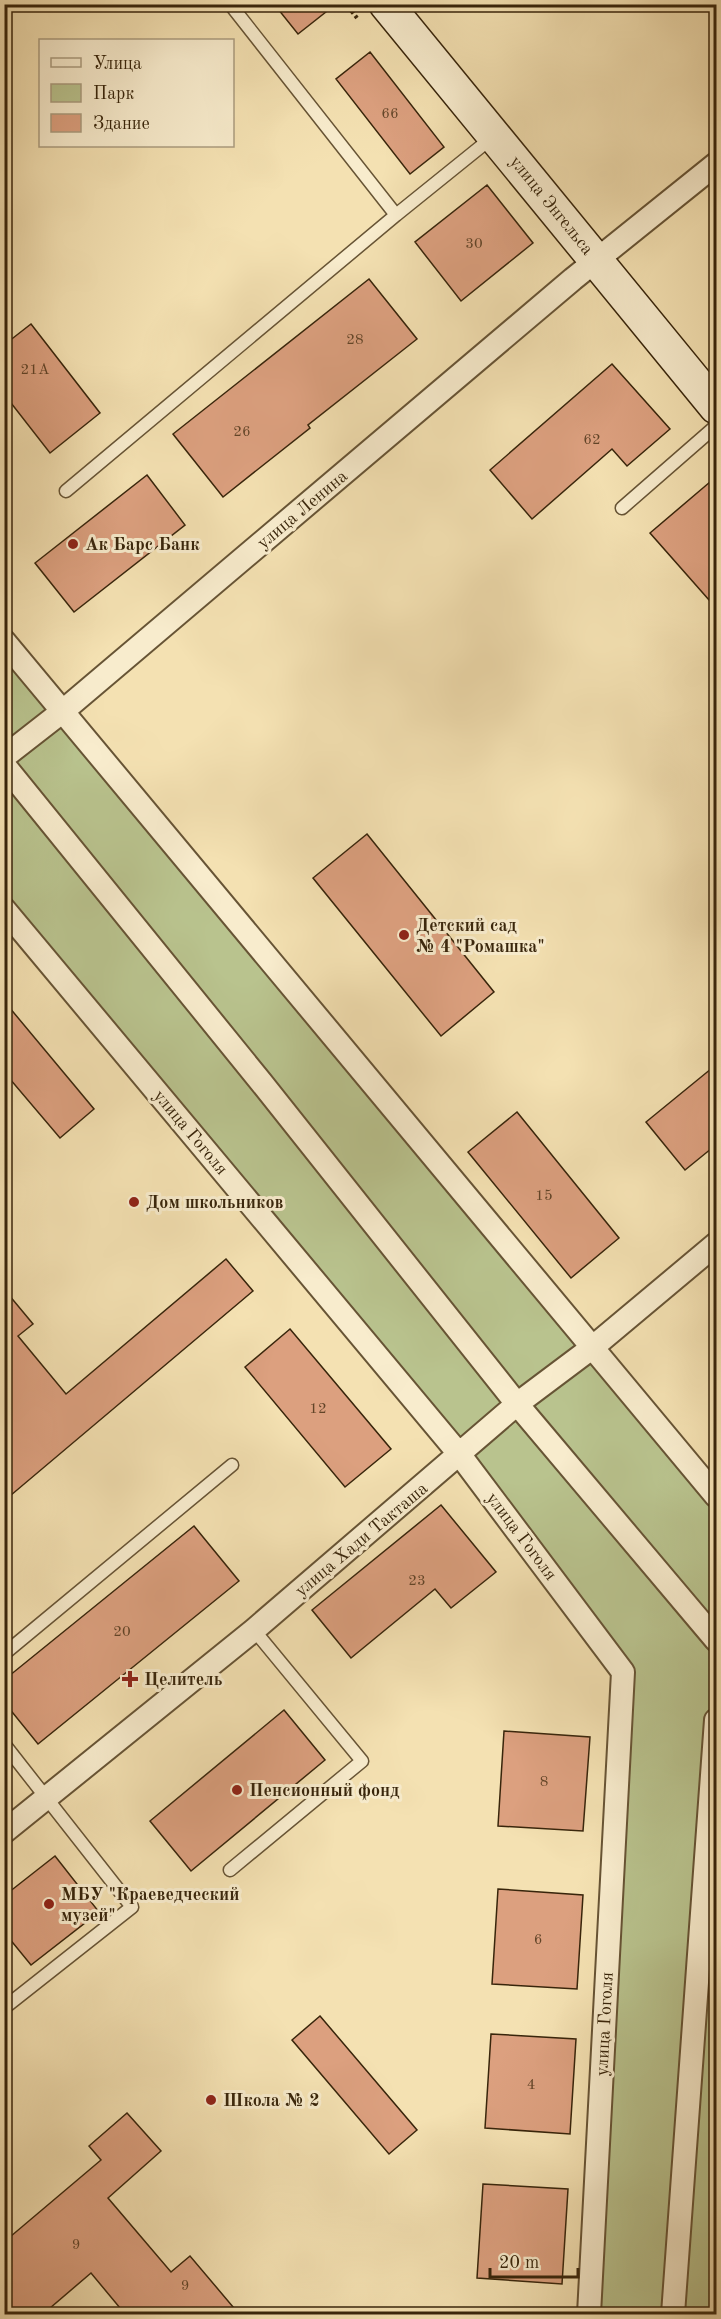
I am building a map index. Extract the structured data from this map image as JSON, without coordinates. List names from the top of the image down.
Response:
{
  "streets": {
    "street": [
      "улица Энгельса",
      "улица Ленина",
      "улица Гоголя",
      "улица Хади Такташа"
    ]
  },
  "crossings": [
    ["улица Энгельса", "улица Ленина"],
    ["улица Гоголя", "улица Хади Такташа"]
  ],
  "places": {
    "other": [
      "Ак Барс Банк",
      "Детский сад № 4 \"Ромашка\"",
      "Дом школьников",
      "Пенсионный фонд",
      "МБУ \"Краеведческий музей\"",
      "Школа № 2"
    ],
    "health": ["Целитель"]
  },
  "house_numbers": [
    "66",
    "30",
    "28",
    "21А",
    "26",
    "62",
    "15",
    "12",
    "23",
    "20",
    "8",
    "6",
    "4",
    "9",
    "9"
  ],
  "legend": ["Улица", "Парк", "Здание"],
  "scale_bar": "20 m"
}
